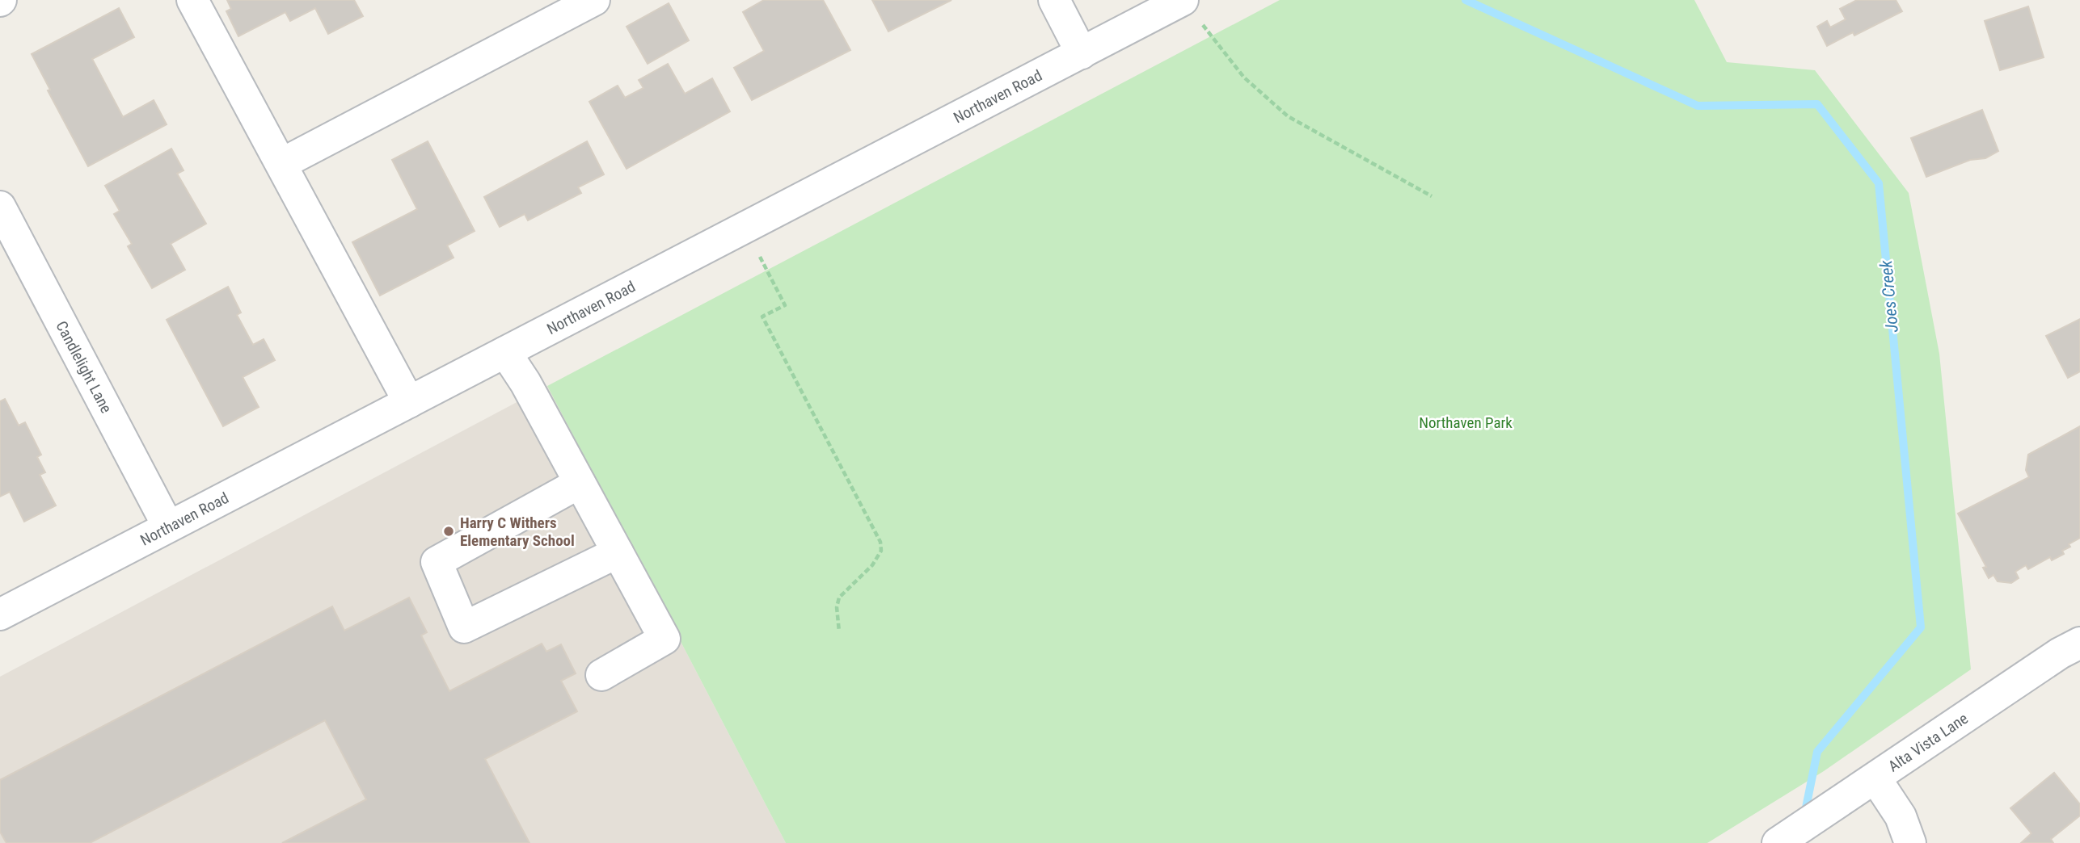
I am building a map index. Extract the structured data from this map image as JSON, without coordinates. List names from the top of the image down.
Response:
{
  "streets": {
    "street": ["Northaven Road", "Candlelight Lane", "Alta Vista Lane"]
  },
  "crossings": [
    ["Northaven Road", "Candlelight Lane"]
  ],
  "water": ["Joes Creek"],
  "parks": ["Northaven Park"],
  "places": ["Harry C Withers Elementary School"]
}
